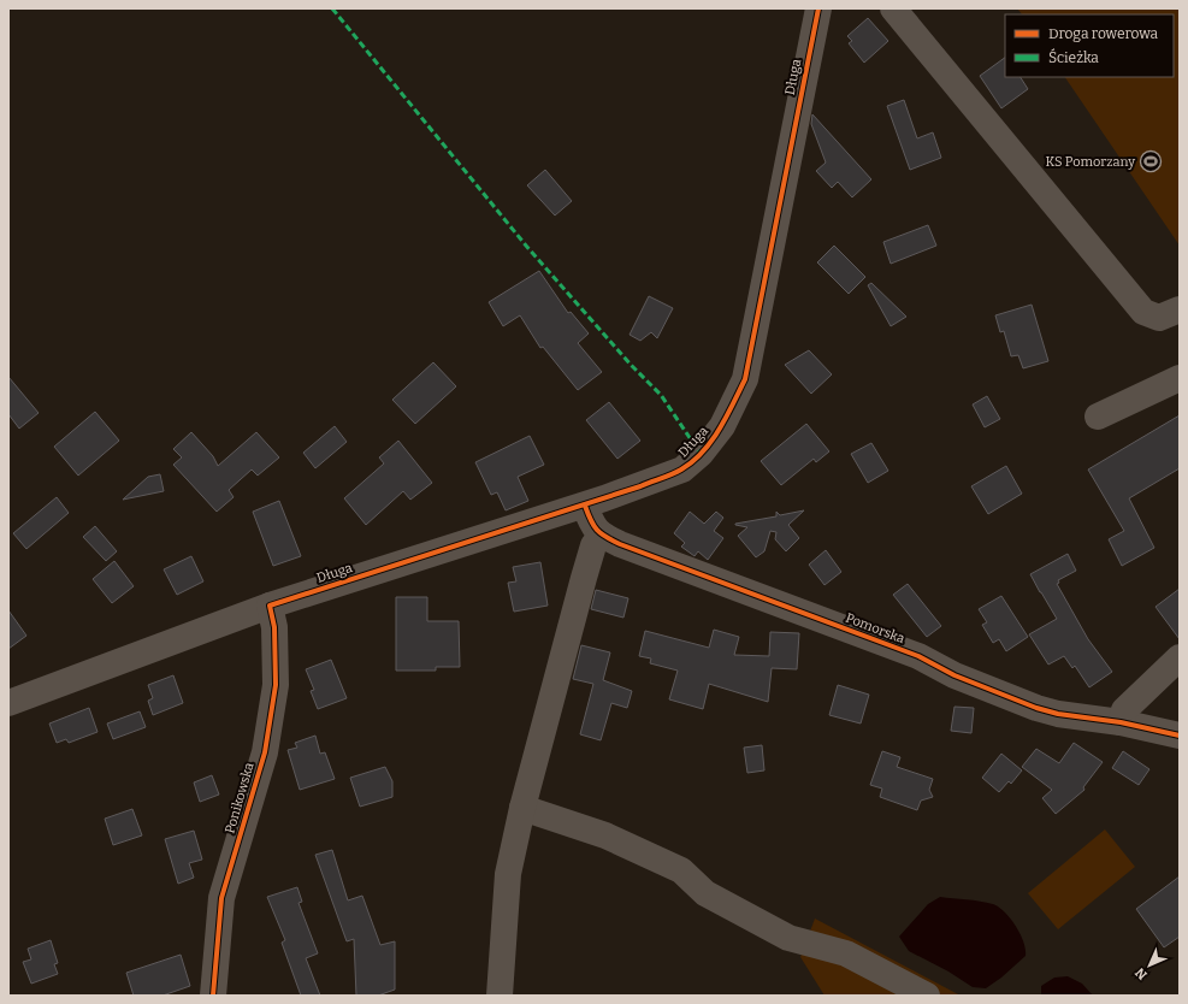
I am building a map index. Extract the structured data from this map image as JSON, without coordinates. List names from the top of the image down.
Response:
{
  "streets": {
    "street": ["Długa", "Pomorska", "Ponikowska"]
  },
  "crossings": [
    ["Długa", "Ponikowska"]
  ],
  "places": {
    "sports": ["KS Pomorzany"]
  },
  "legend": ["Droga rowerowa", "Ścieżka"],
  "north": "bottom left"
}
